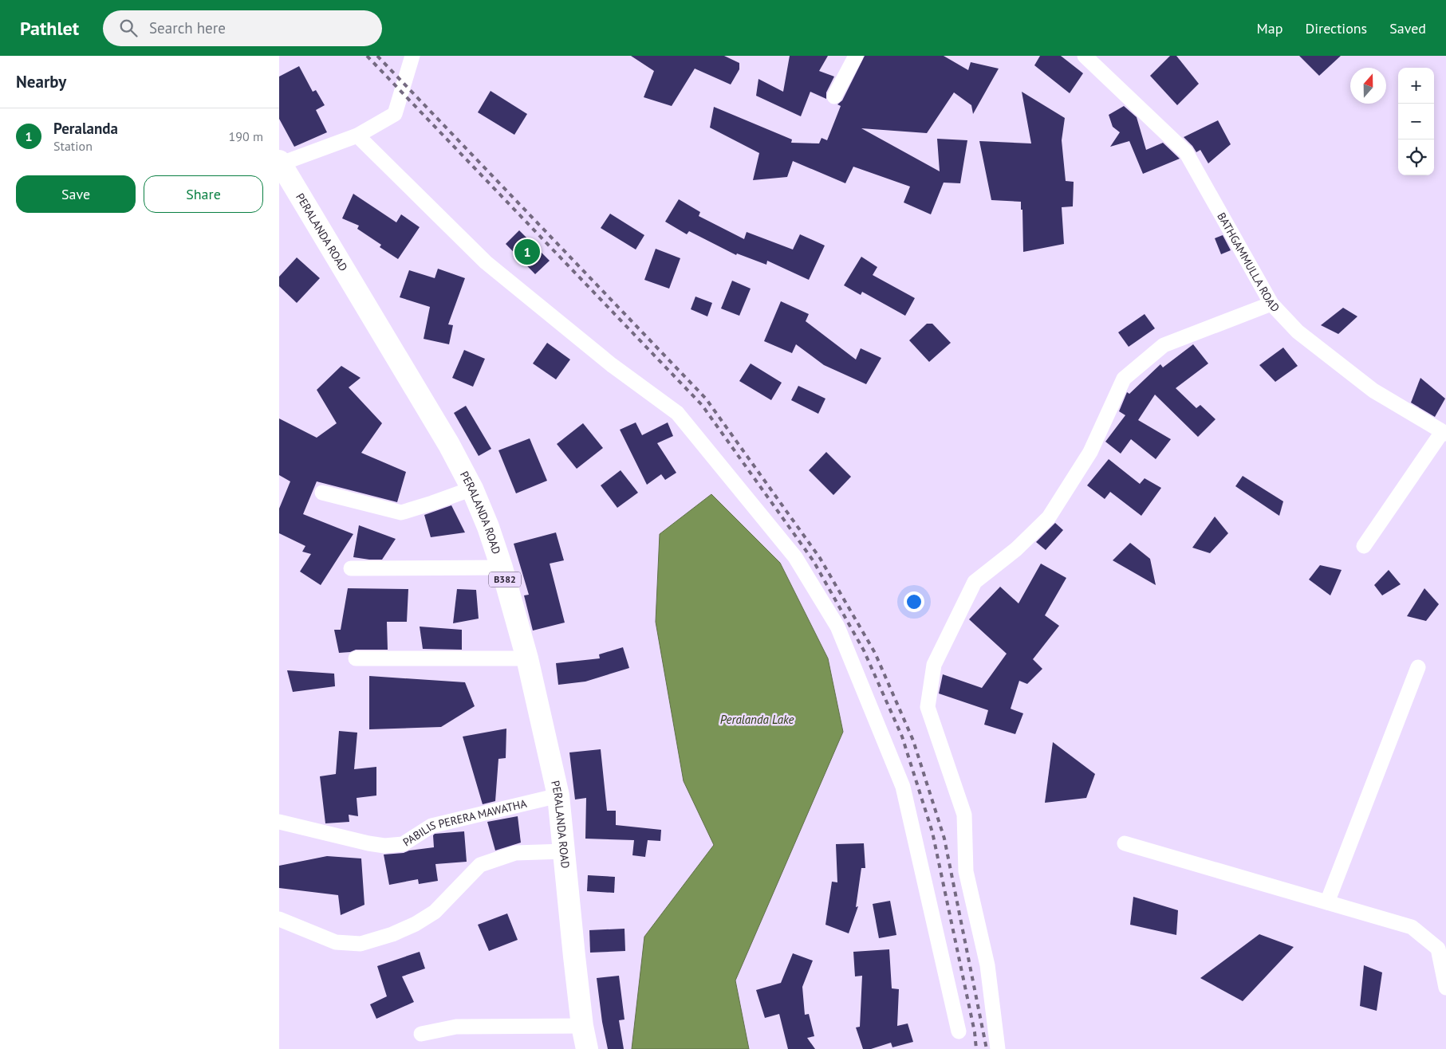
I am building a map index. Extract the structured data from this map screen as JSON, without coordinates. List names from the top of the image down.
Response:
{
  "streets": {
    "main road": ["PERALANDA ROAD", "B382"],
    "street": ["BATHGAMMULLA ROAD", "PABILIS PERERA MAWATHA"]
  },
  "crossings": [
    ["PERALANDA ROAD", "PABILIS PERERA MAWATHA"]
  ],
  "water": ["Peralanda Lake"],
  "north": "top",
  "page": {
    "header": "Pathlet",
    "search": "Search here",
    "nav": ["Map", "Directions", "Saved"],
    "heading": "Nearby",
    "map_buttons": ["+", "−"],
    "list": [
      {
        "mark": "1",
        "name": "Peralanda",
        "note": "Station",
        "value": "190 m"
      }
    ],
    "buttons": ["Save", "Share"],
    "pins": "1"
  }
}
